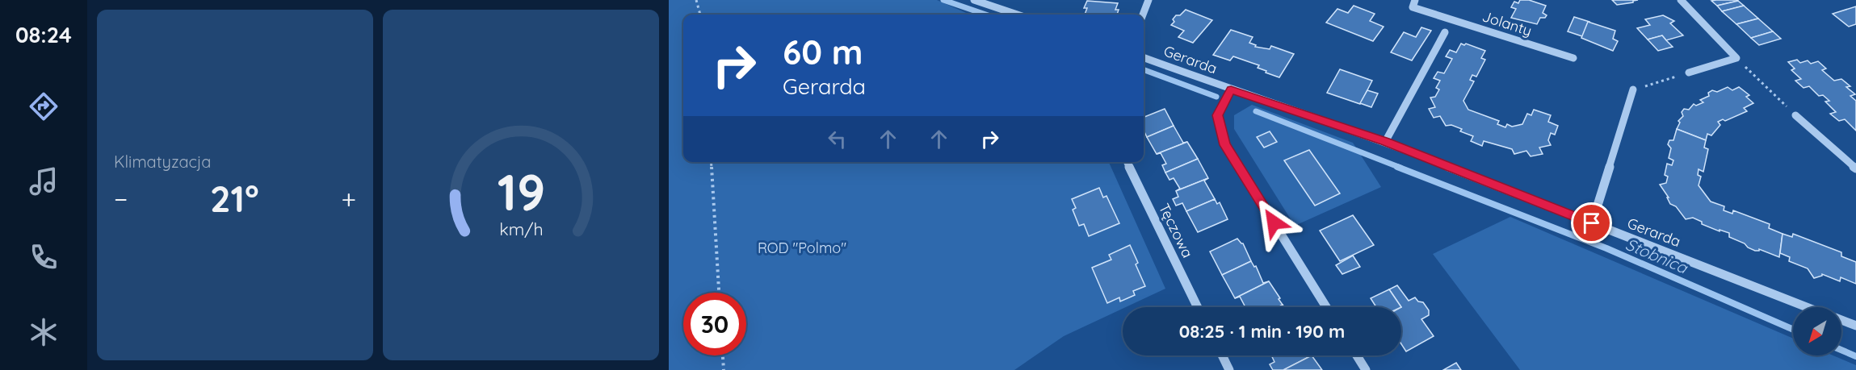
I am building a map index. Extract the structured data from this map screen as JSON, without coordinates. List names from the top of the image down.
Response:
{
  "streets": {
    "street": ["Jolanty", "Gerarda", "Tęczowa"]
  },
  "water": ["Stobnica"],
  "parks": ["ROD \"Polmo\""],
  "north": "bottom left",
  "page": {
    "tabs": "08:24",
    "tile": "Klimatyzacja",
    "turn": ["60 m", "Gerarda"],
    "heat": ["−", "21°", "+"],
    "limit": "30",
    "trip": "08:25 · 1 min · 190 m",
    "gauge": ["19", "km/h"]
  }
}
